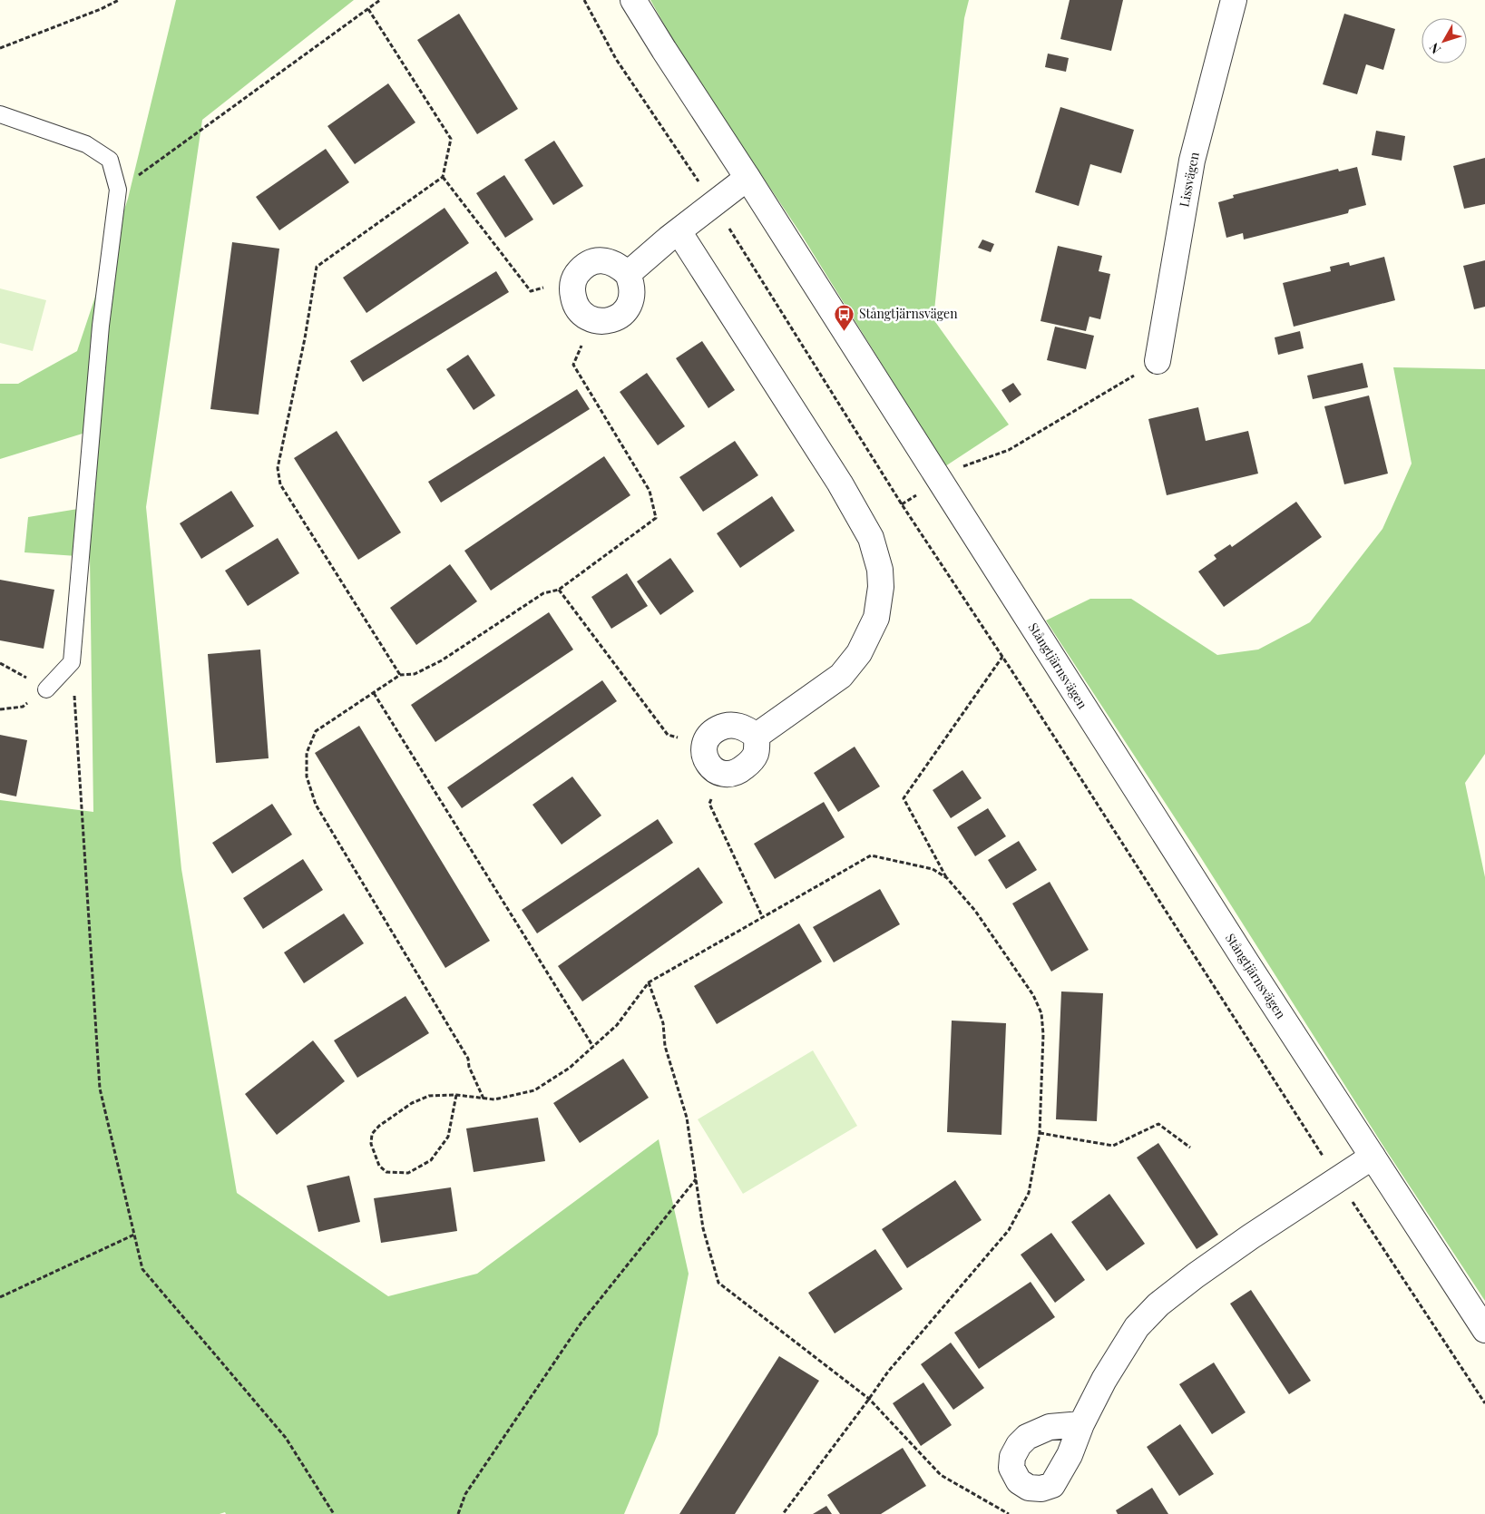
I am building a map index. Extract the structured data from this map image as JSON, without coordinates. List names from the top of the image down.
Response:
{
  "streets": {
    "street": ["Lissvägen", "Stångtjärnsvägen"]
  },
  "places": {
    "bus stop": ["Stångtjärnsvägen"]
  },
  "north": "bottom left"
}
